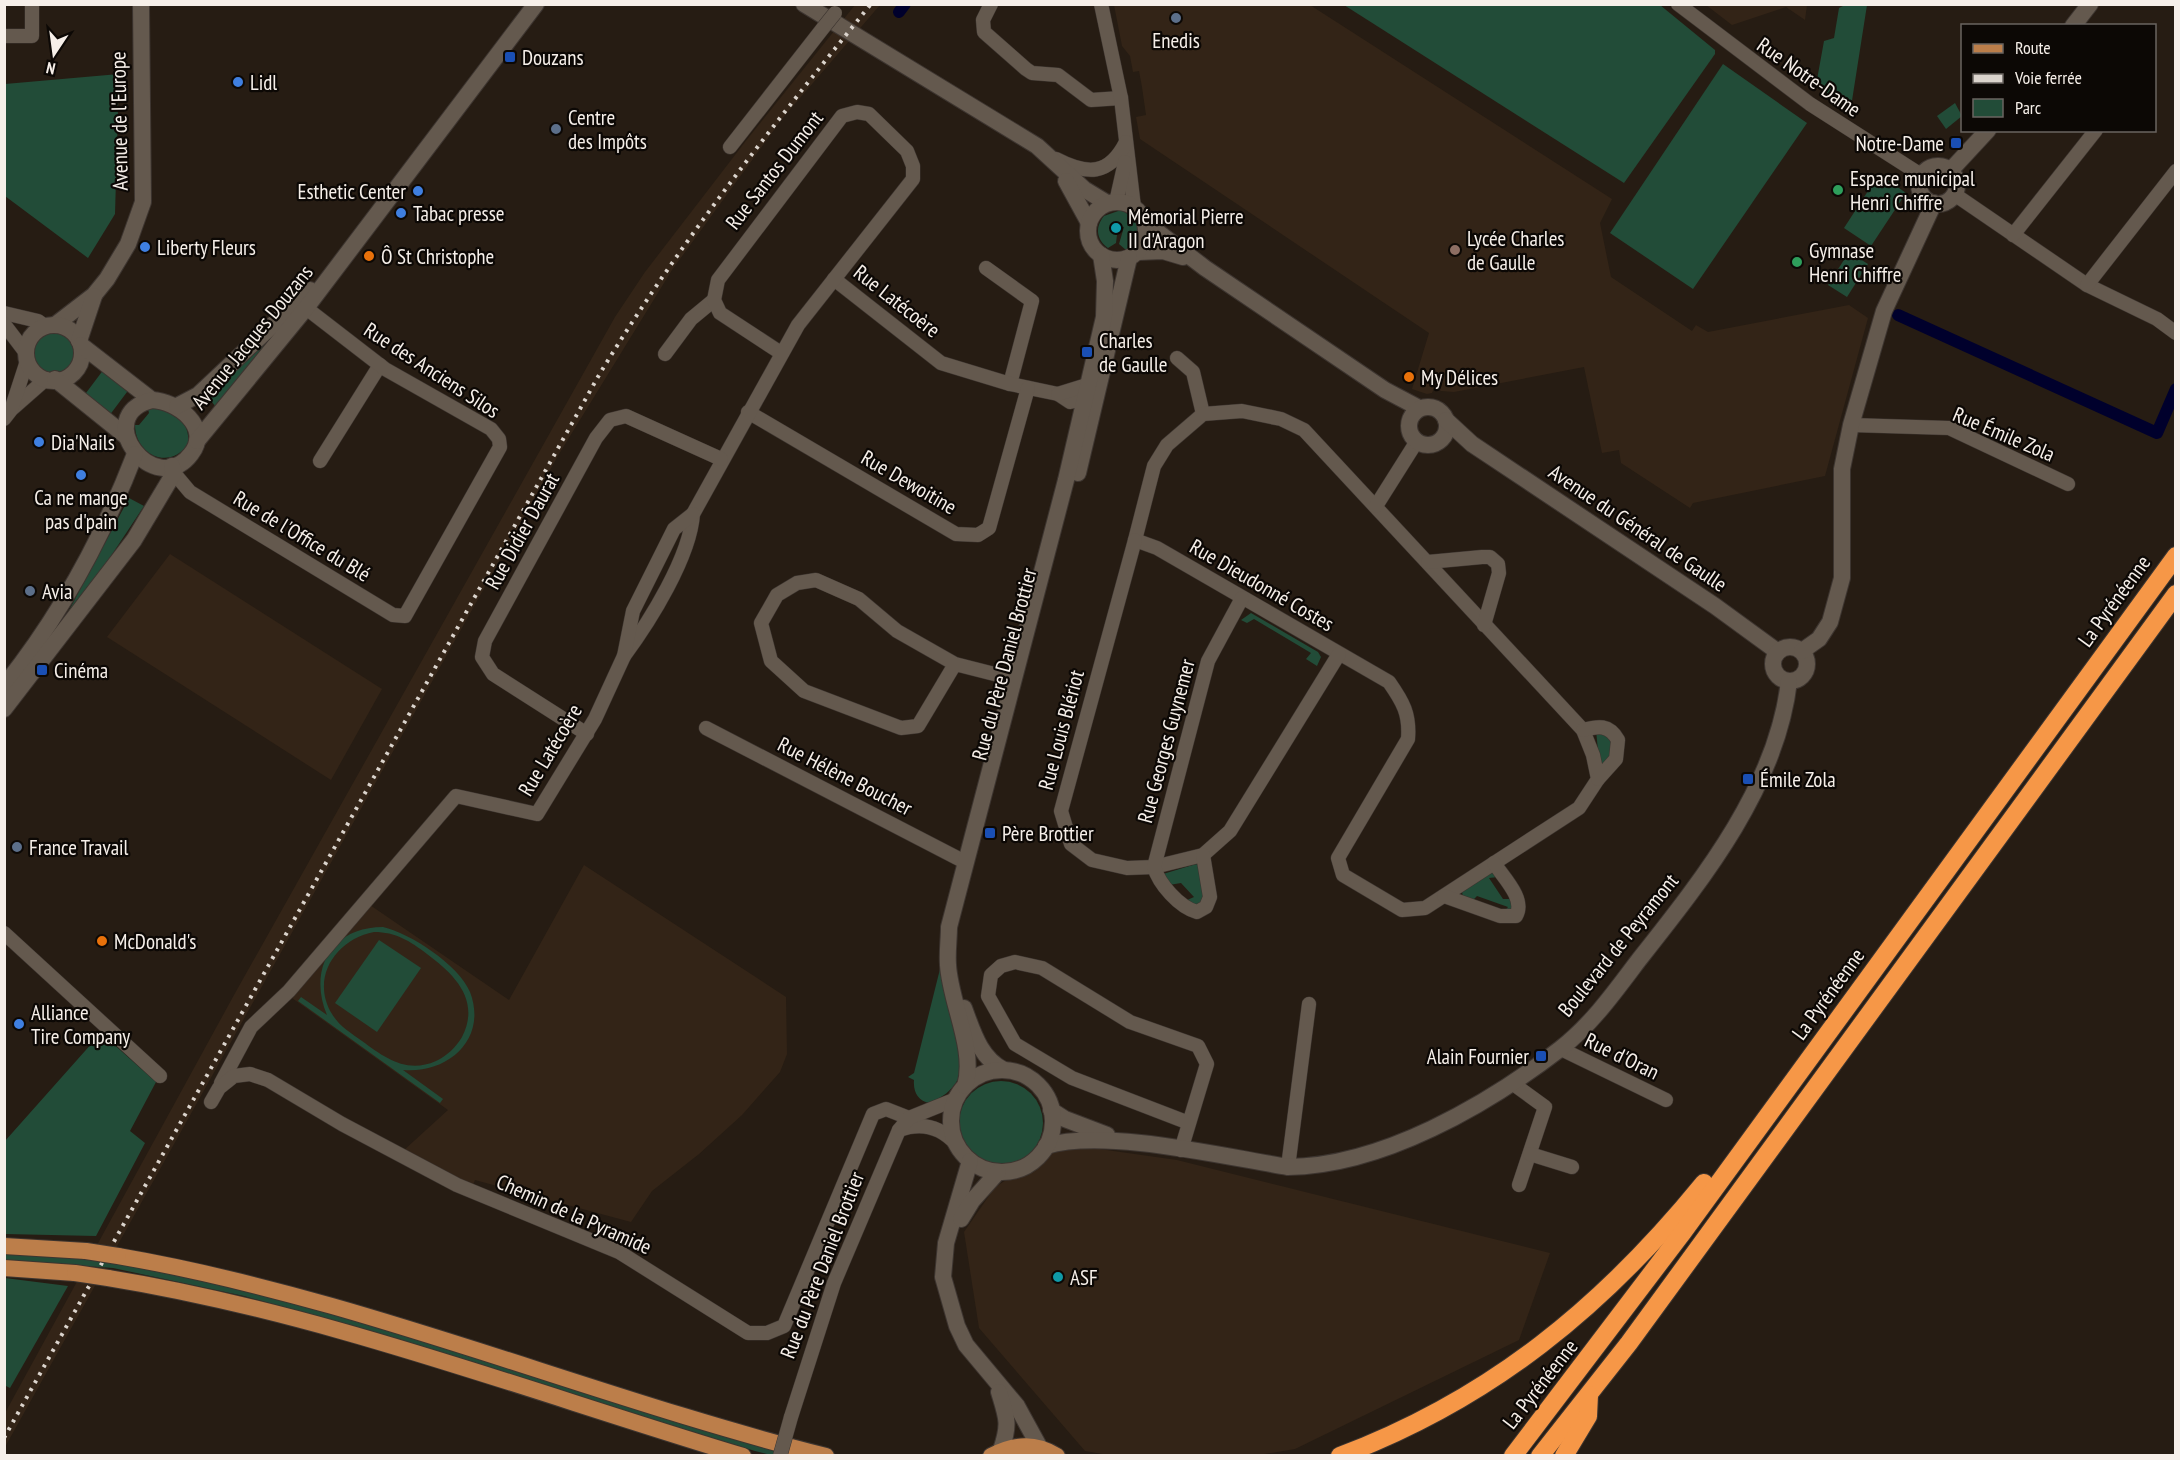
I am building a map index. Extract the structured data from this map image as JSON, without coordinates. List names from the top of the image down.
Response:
{
  "streets": {
    "highway": ["La Pyrénéenne"],
    "main road": [
      "Avenue de l'Europe",
      "Avenue Jacques Douzans",
      "Avenue du Général de Gaulle",
      "Rue du Père Daniel Brottier",
      "Boulevard de Peyramont"
    ],
    "street": [
      "Rue Notre-Dame",
      "Rue Santos Dumont",
      "Rue Latécoère",
      "Rue des Anciens Silos",
      "Rue Émile Zola",
      "Rue Dewoitine",
      "Rue Didier Daurat",
      "Rue de l'Office du Blé",
      "Rue Dieudonné Costes",
      "Rue Louis Blériot",
      "Rue Georges Guynemer",
      "Rue Hélène Boucher",
      "Rue d'Oran",
      "Chemin de la Pyramide"
    ]
  },
  "crossings": [
    ["Rue Santos Dumont", "Rue Latécoère"],
    ["Rue Latécoère", "Rue Dewoitine"],
    ["Rue Latécoère", "Rue Didier Daurat"],
    ["Rue Latécoère", "Rue du Père Daniel Brottier"],
    ["Rue Latécoère", "Chemin de la Pyramide"],
    ["Avenue Jacques Douzans", "Rue des Anciens Silos"],
    ["Avenue Jacques Douzans", "Rue de l'Office du Blé"],
    ["Rue des Anciens Silos", "Rue de l'Office du Blé"],
    ["Avenue du Général de Gaulle", "Boulevard de Peyramont"],
    ["Rue Dieudonné Costes", "Rue Louis Blériot"],
    ["Rue Dieudonné Costes", "Rue Georges Guynemer"],
    ["Rue du Père Daniel Brottier", "Rue Hélène Boucher"],
    ["Rue du Père Daniel Brottier", "Boulevard de Peyramont"],
    ["Rue du Père Daniel Brottier", "Chemin de la Pyramide"],
    ["Rue Louis Blériot", "Rue Georges Guynemer"],
    ["Boulevard de Peyramont", "Rue d'Oran"]
  ],
  "places": {
    "other": [
      "Enedis",
      "Lidl",
      "Centre des Impôts",
      "Espace municipal Henri Chiffre",
      "Esthetic Center",
      "Tabac presse",
      "Mémorial Pierre II d'Aragon",
      "Liberty Fleurs",
      "Lycée Charles de Gaulle",
      "Ô St Christophe",
      "Gymnase Henri Chiffre",
      "My Délices",
      "Dia'Nails",
      "Ca ne mange pas d'pain",
      "Avia",
      "France Travail",
      "McDonald's",
      "Alliance Tire Company",
      "ASF"
    ],
    "transit": [
      "Douzans",
      "Notre-Dame",
      "Charles de Gaulle",
      "Cinéma",
      "Émile Zola",
      "Père Brottier",
      "Alain Fournier"
    ]
  },
  "legend": ["Route", "Voie ferrée", "Parc"],
  "north": "bottom"
}
